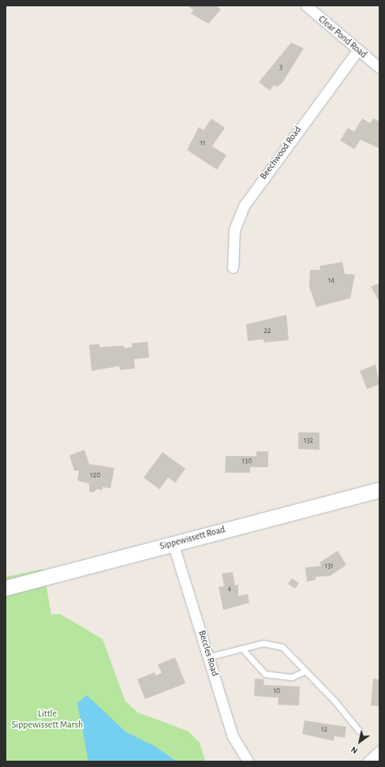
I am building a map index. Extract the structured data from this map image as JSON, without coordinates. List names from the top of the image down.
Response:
{
  "streets": {
    "main road": ["Sippewissett Road"],
    "street": ["Clear Pond Road", "Beechwood Road", "Beccles Road"]
  },
  "crossings": [
    ["Clear Pond Road", "Beechwood Road"],
    ["Sippewissett Road", "Beccles Road"]
  ],
  "parks": ["Little Sippewissett Marsh"],
  "house_numbers": [
    "3",
    "11",
    "14",
    "22",
    "132",
    "130",
    "120",
    "131",
    "4",
    "10",
    "12"
  ],
  "north": "bottom left"
}
